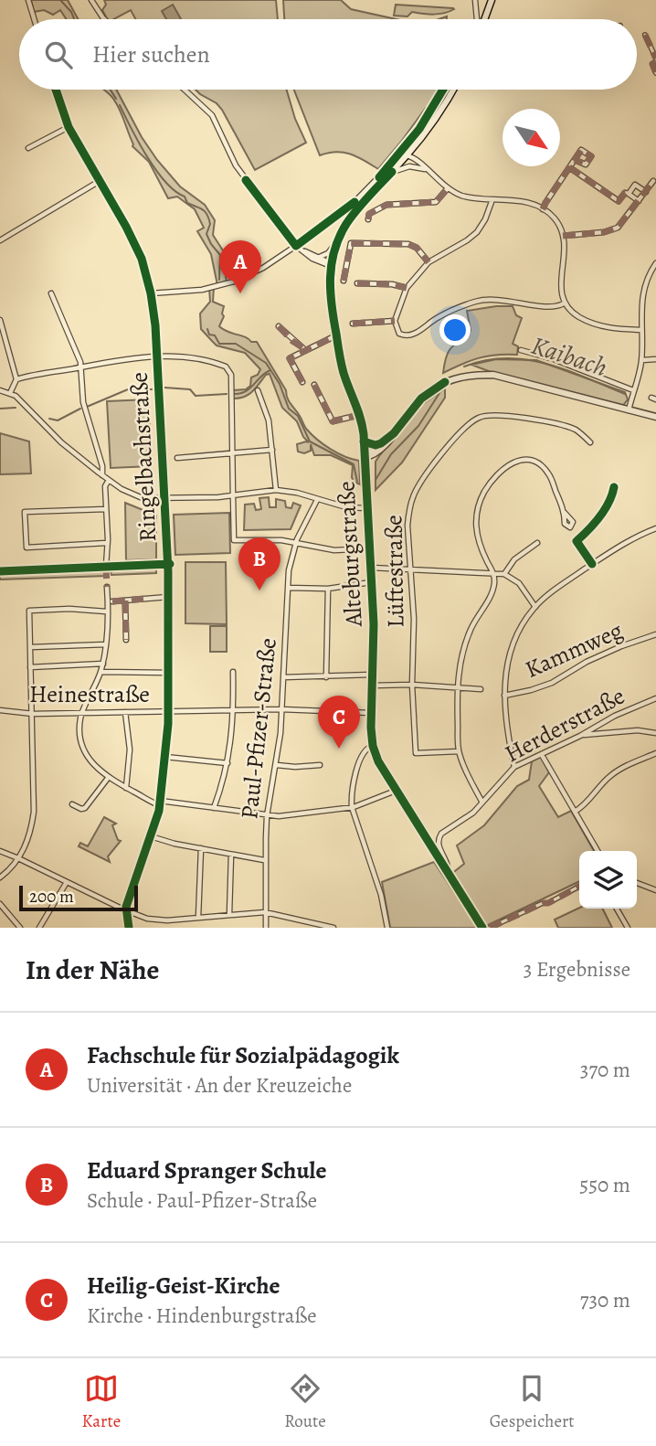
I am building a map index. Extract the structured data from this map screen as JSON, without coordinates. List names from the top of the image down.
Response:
{
  "streets": {
    "main road": ["Alteburgstraße"],
    "street": [
      "Ringelbachstraße",
      "Lüftestraße",
      "Kammweg",
      "Heinestraße",
      "Herderstraße",
      "Paul-Pfizer-Straße"
    ]
  },
  "crossings": [
    ["Ringelbachstraße", "Heinestraße"],
    ["Alteburgstraße", "Heinestraße"],
    ["Alteburgstraße", "Herderstraße"],
    ["Heinestraße", "Paul-Pfizer-Straße"]
  ],
  "water": ["Kaibach"],
  "scale_bar": "200 m",
  "north": "bottom right",
  "page": {
    "search": "Hier suchen",
    "pins": ["A", "B", "C"],
    "scale": "200 m",
    "heading": ["In der Nähe", "3 Ergebnisse"],
    "list": [
      {
        "mark": "A",
        "name": "Fachschule für Sozialpädagogik",
        "note": "Universität · An der Kreuzeiche",
        "value": "370 m"
      },
      {
        "mark": "B",
        "name": "Eduard Spranger Schule",
        "note": "Schule · Paul-Pfizer-Straße",
        "value": "550 m"
      },
      {
        "mark": "C",
        "name": "Heilig-Geist-Kirche",
        "note": "Kirche · Hindenburgstraße",
        "value": "730 m"
      }
    ],
    "nav": ["Karte", "Route", "Gespeichert"]
  }
}
